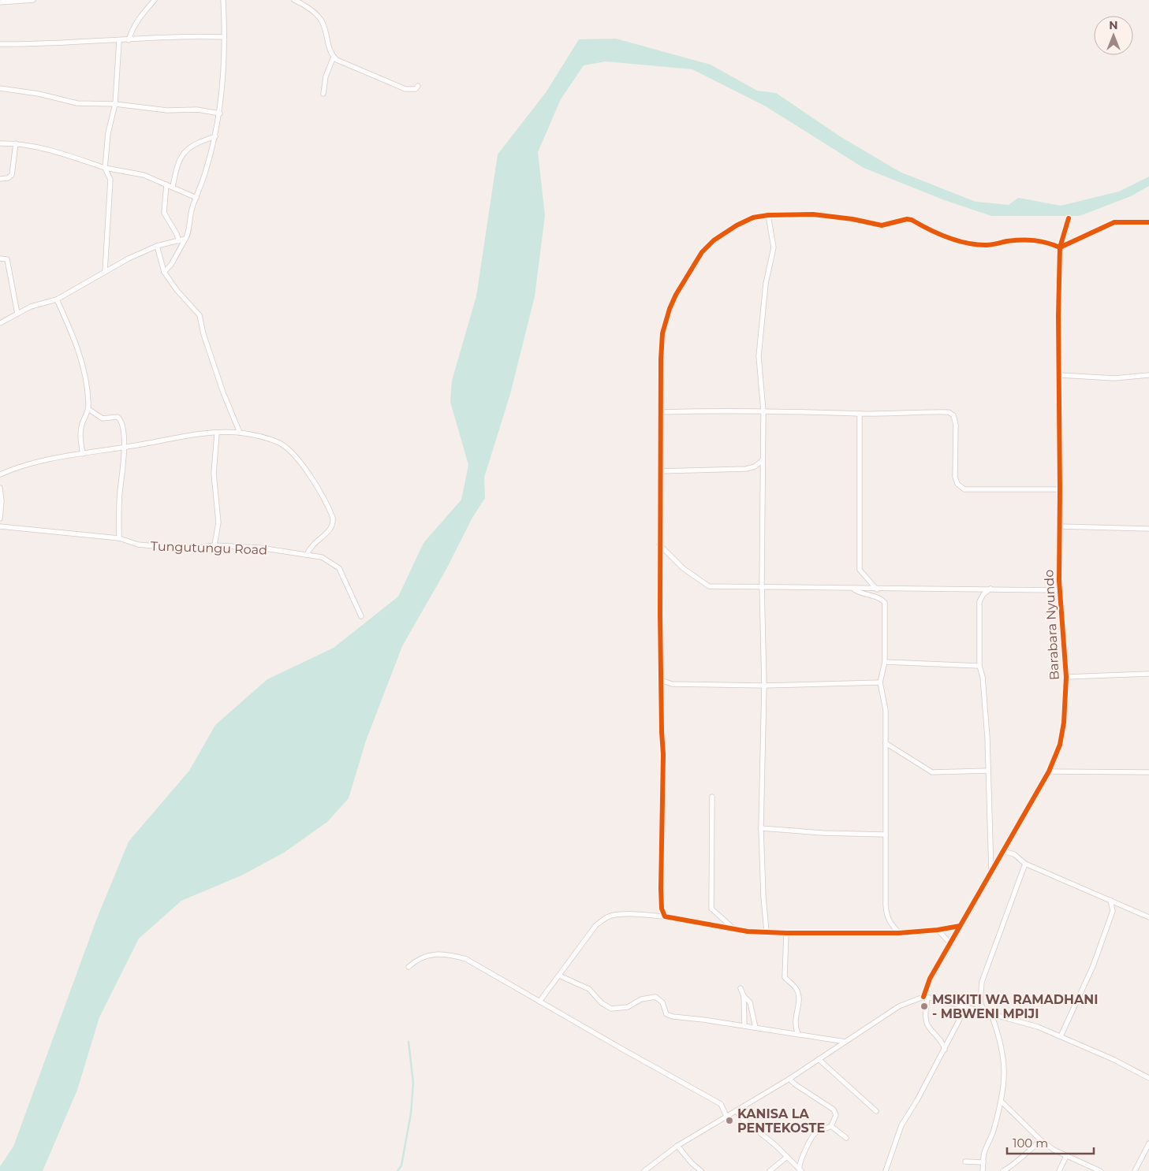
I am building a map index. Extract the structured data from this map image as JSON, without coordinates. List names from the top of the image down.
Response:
{
  "streets": {
    "street": ["Tungutungu Road", "Barabara Nyundo"]
  },
  "places": ["MSIKITI WA RAMADHANI - MBWENI MPIJI", "KANISA LA PENTEKOSTE"],
  "scale_bar": "100 m",
  "north": "top"
}
